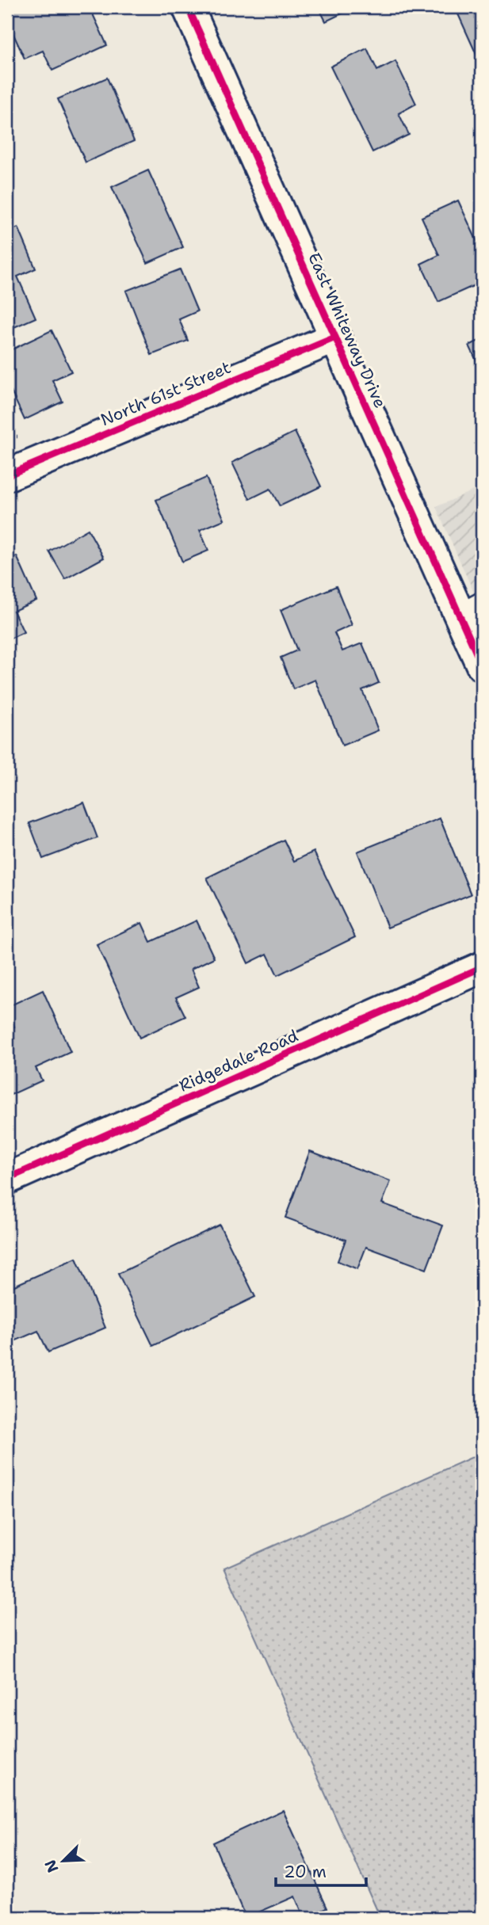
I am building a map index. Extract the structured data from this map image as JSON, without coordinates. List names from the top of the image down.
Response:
{
  "streets": {
    "street": ["East Whiteway Drive", "North 61st Street", "Ridgedale Road"]
  },
  "crossings": [
    ["East Whiteway Drive", "North 61st Street"]
  ],
  "scale_bar": "20 m",
  "north": "bottom left"
}
